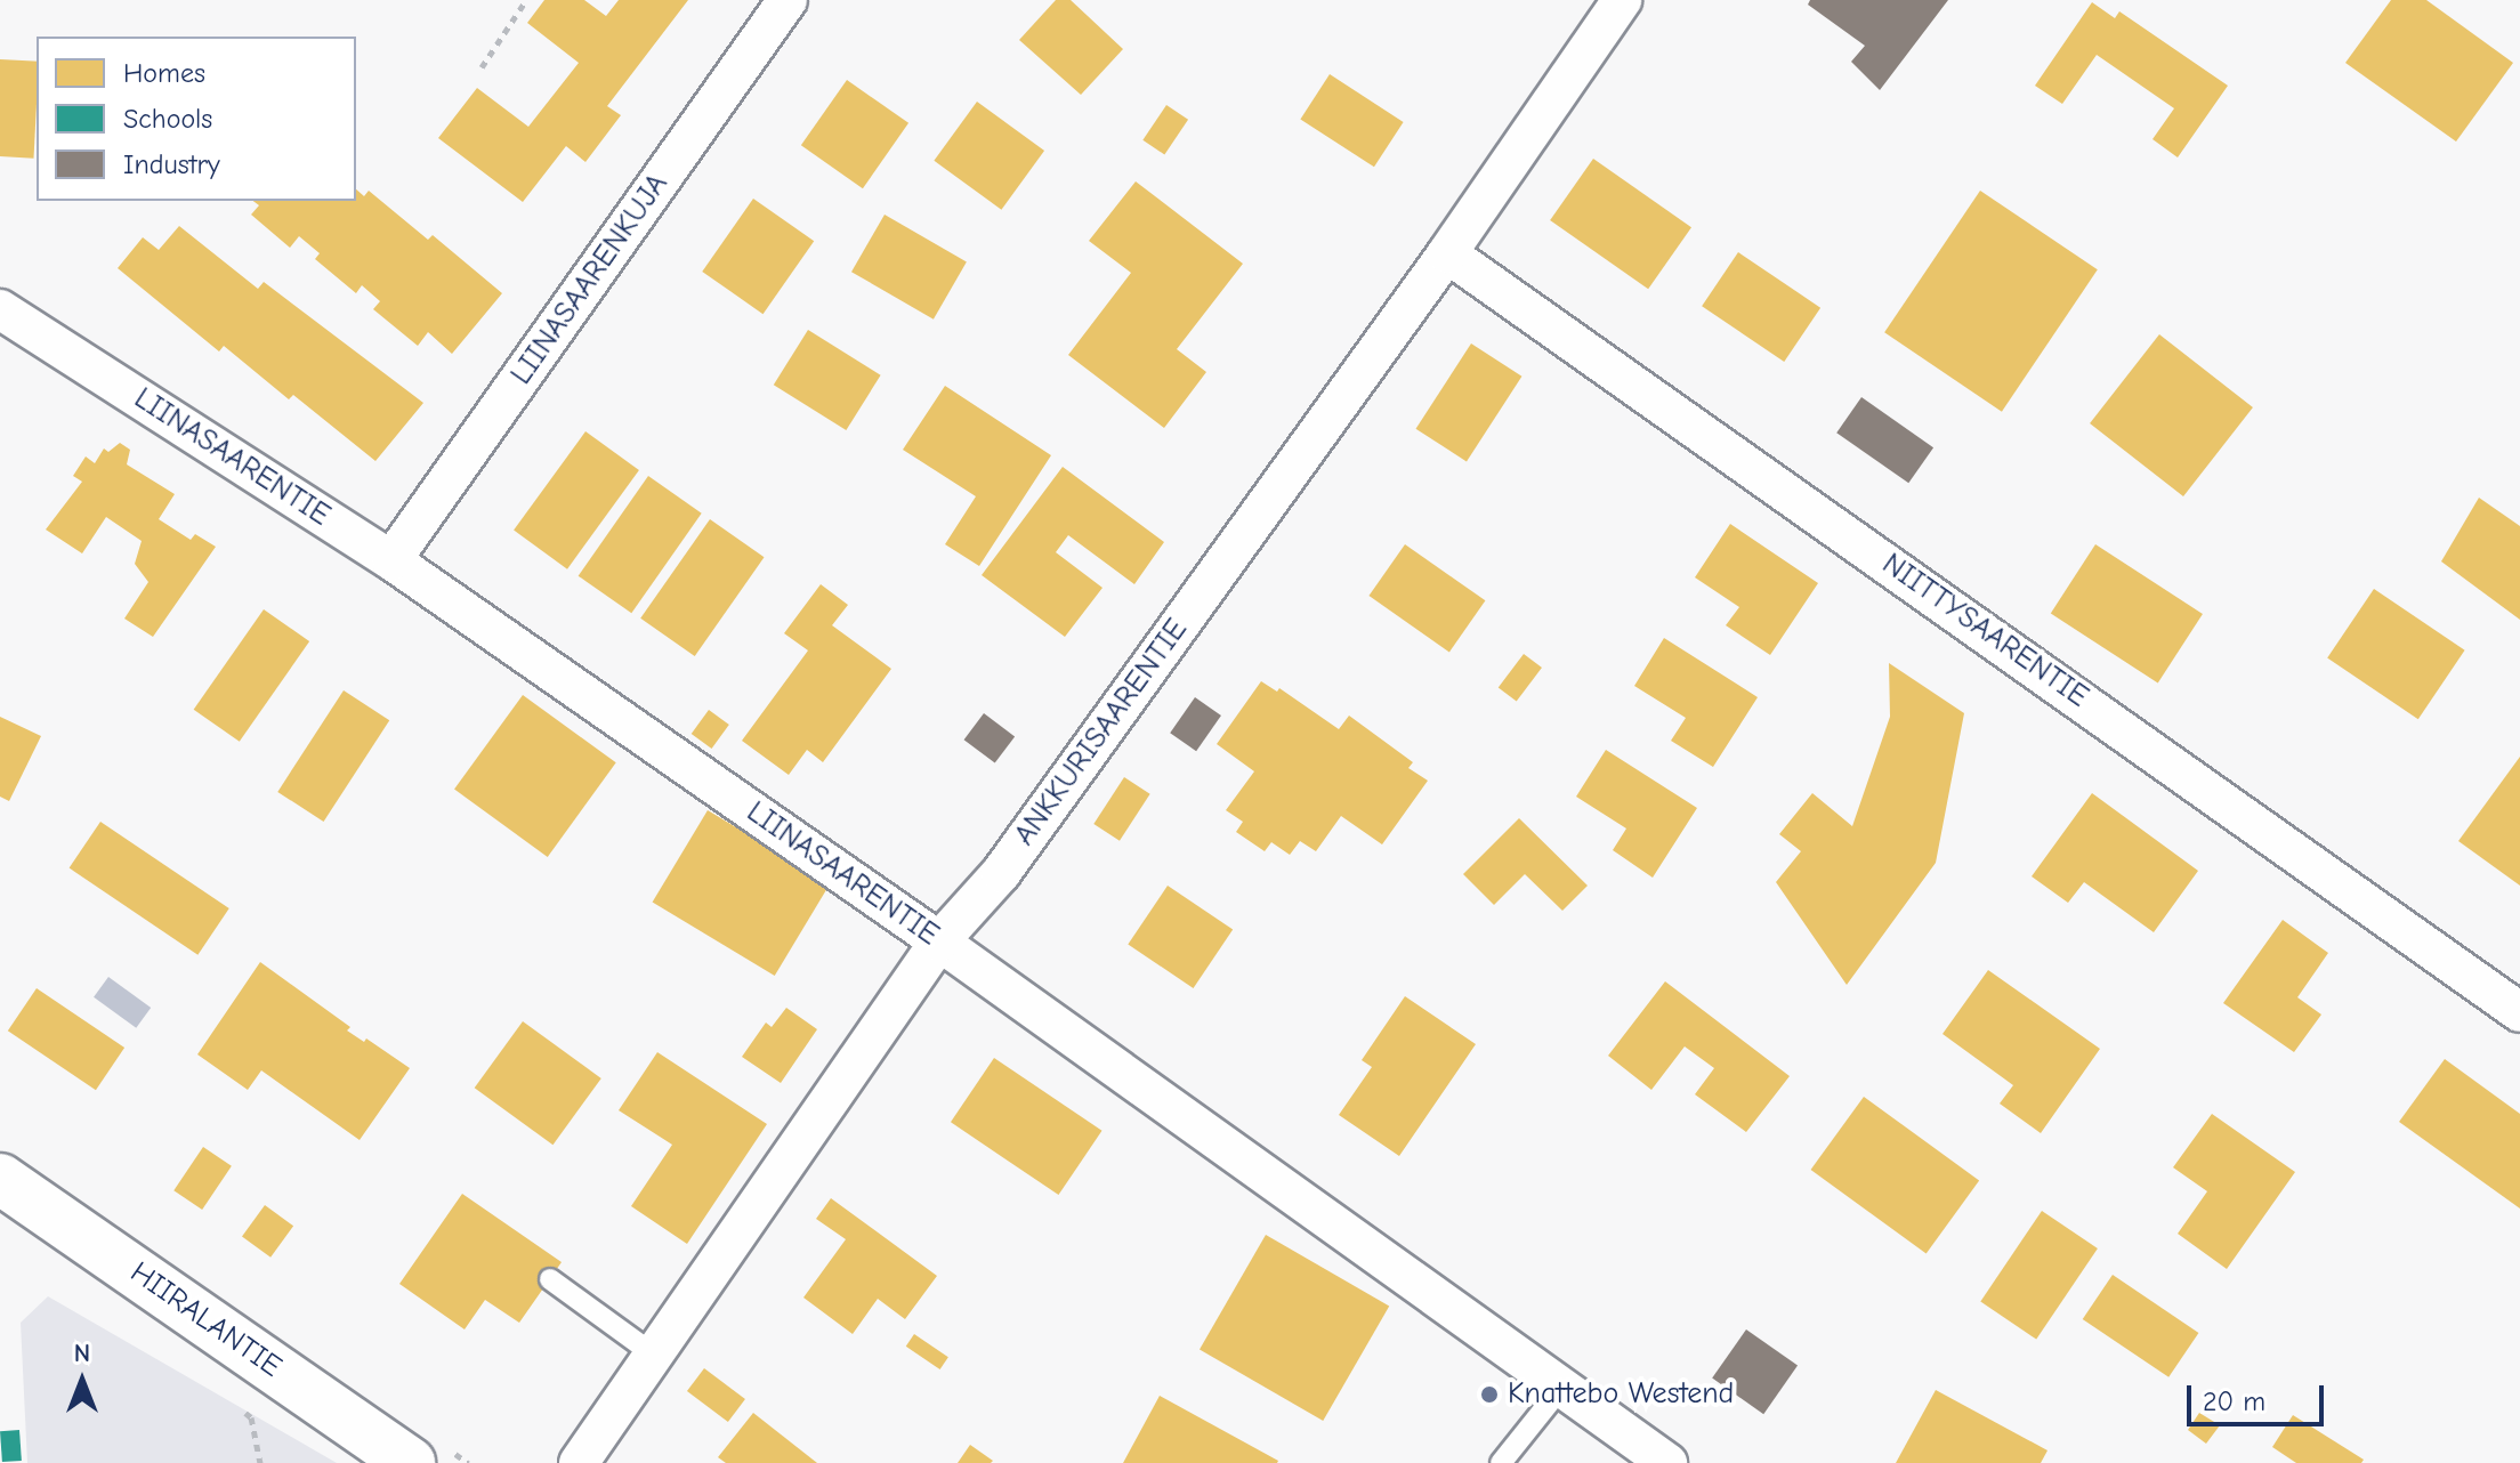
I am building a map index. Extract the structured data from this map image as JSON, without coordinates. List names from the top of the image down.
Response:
{
  "streets": {
    "street": [
      "LIINASAARENKUJA",
      "LIINASAARENTIE",
      "NIITTYSAARENTIE",
      "ANKKURISAARENTIE",
      "HIIRALANTIE"
    ]
  },
  "crossings": [
    ["LIINASAARENKUJA", "LIINASAARENTIE"],
    ["LIINASAARENTIE", "ANKKURISAARENTIE"],
    ["NIITTYSAARENTIE", "ANKKURISAARENTIE"]
  ],
  "places": ["Knattebo Westend"],
  "legend": ["Homes", "Schools", "Industry"],
  "scale_bar": "20 m",
  "north": "top"
}
